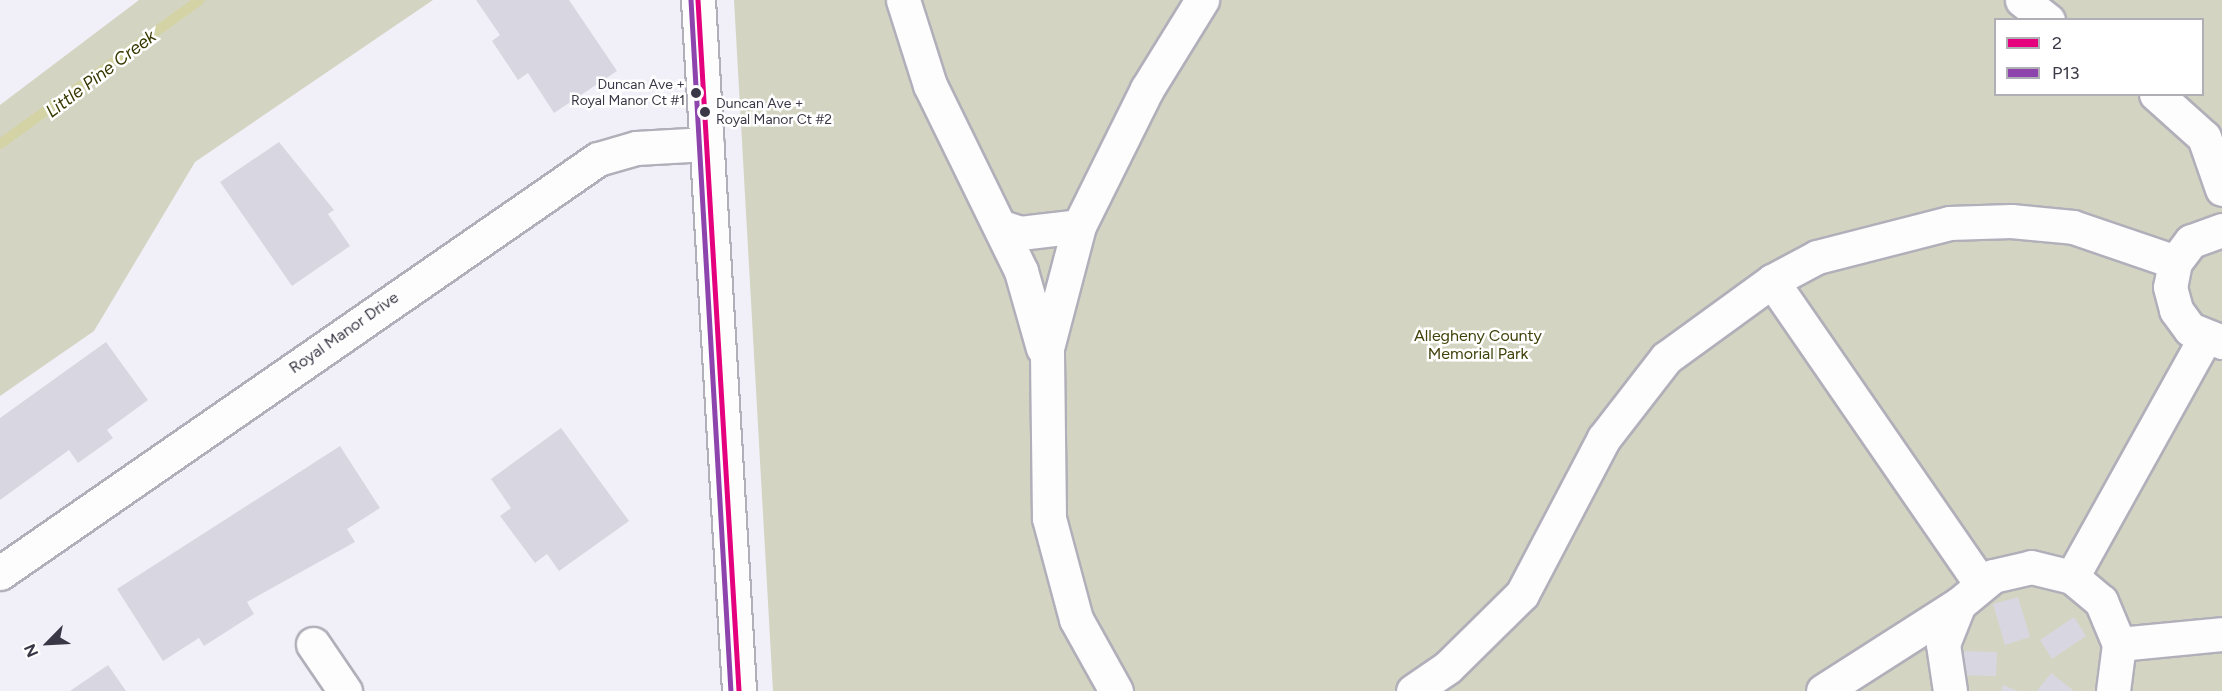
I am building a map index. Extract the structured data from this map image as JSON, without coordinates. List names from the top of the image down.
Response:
{
  "streets": {
    "main road": ["Royal Manor Drive"]
  },
  "water": ["Little Pine Creek"],
  "parks": ["Allegheny County Memorial Park"],
  "places": ["Duncan Ave + Royal Manor Ct #1", "Duncan Ave + Royal Manor Ct #2"],
  "lines": ["transit line 2", "transit line P13"],
  "legend": ["2", "P13"],
  "north": "bottom left"
}
